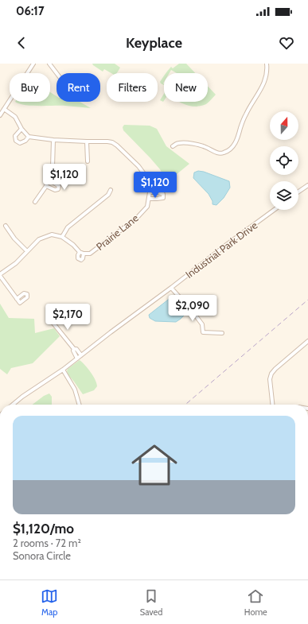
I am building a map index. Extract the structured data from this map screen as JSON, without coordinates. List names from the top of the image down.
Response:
{
  "streets": {
    "street": ["Prairie Lane", "Industrial Park Drive"]
  },
  "north": "top",
  "page": {
    "status": "06:17",
    "header": "Keyplace",
    "chip": [
      "Buy",
      "Rent",
      "Filters",
      "New"
    ],
    "price": [
      "$1,120",
      "$1,120",
      "$2,090",
      "$2,170"
    ],
    "list": [
      {
        "name": "$1,120/mo",
        "note": "2 rooms · 72 m² · Sonora Circle"
      }
    ],
    "tabs": ["Map", "Saved", "Home"]
  }
}
